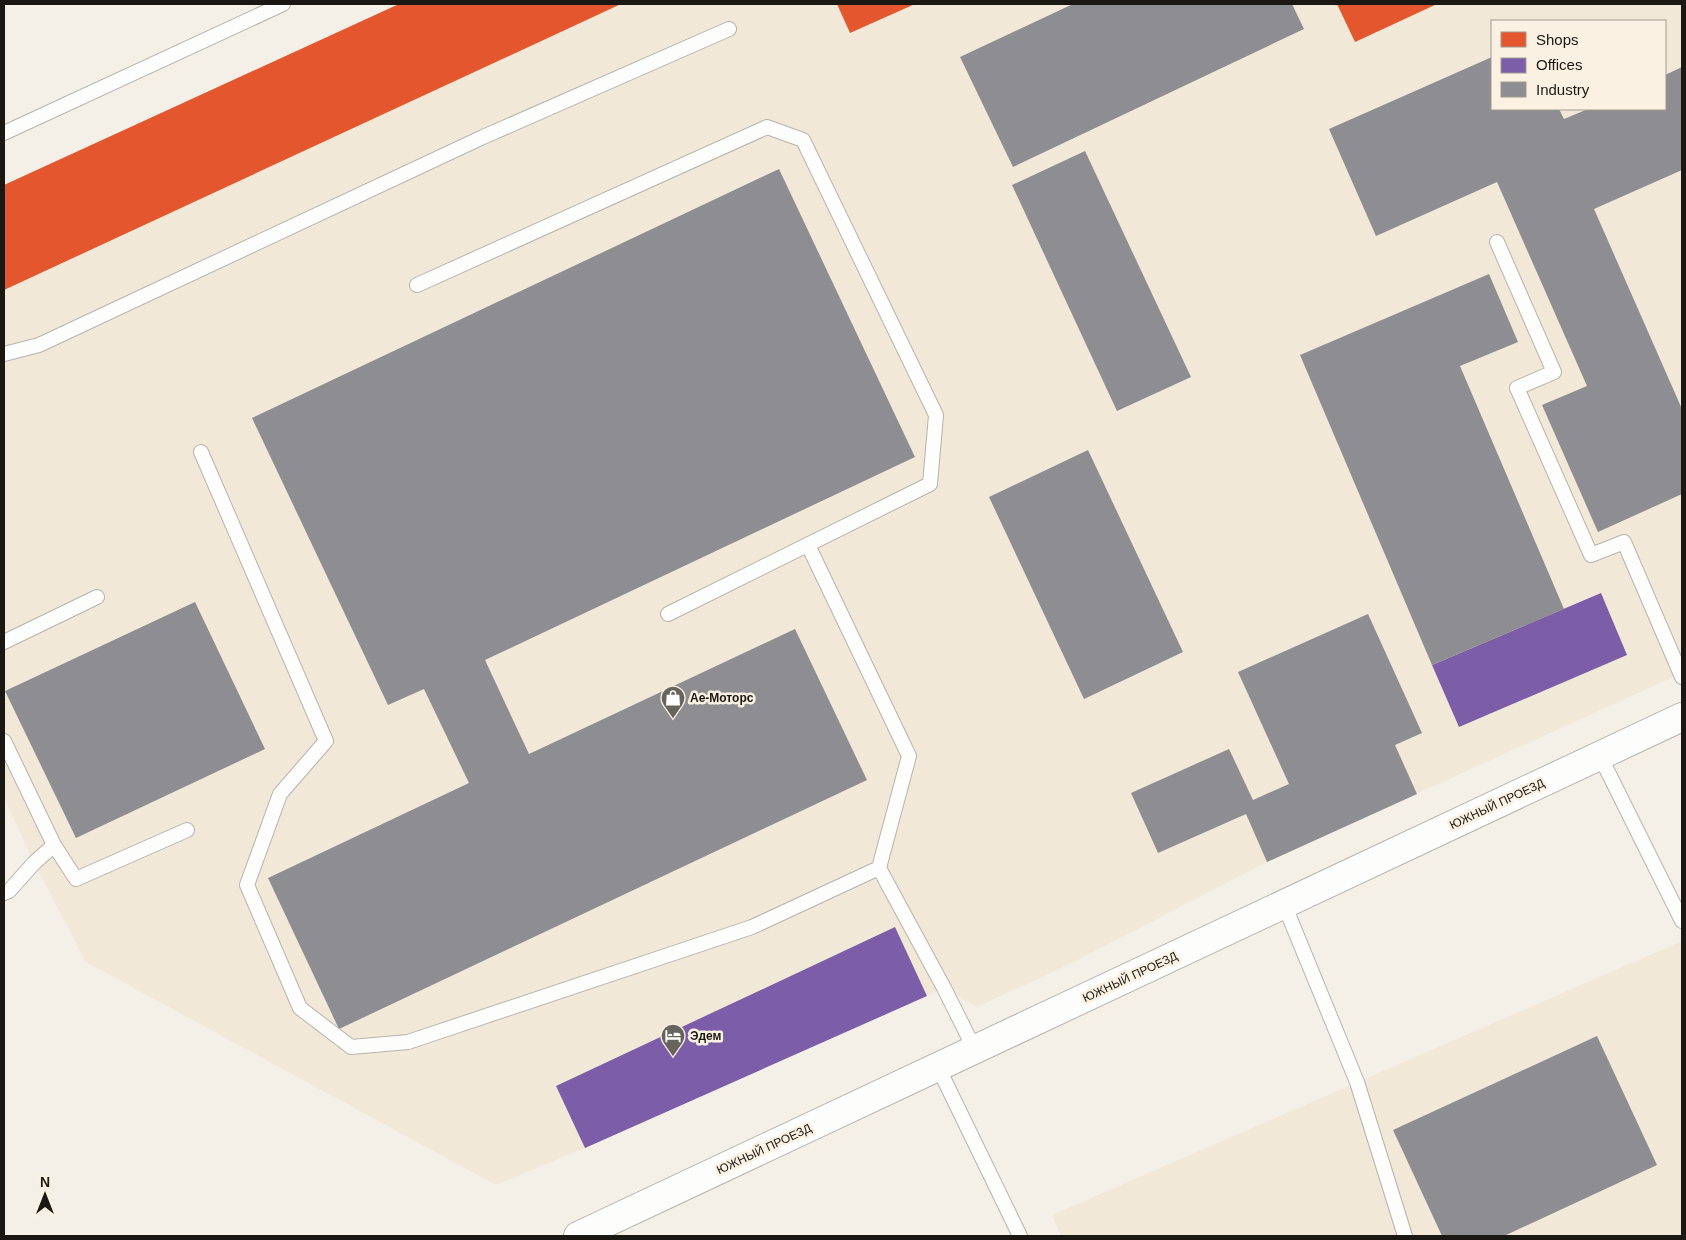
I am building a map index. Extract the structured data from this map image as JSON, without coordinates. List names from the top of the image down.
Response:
{
  "streets": {
    "street": ["ЮЖНЫЙ ПРОЕЗД"]
  },
  "places": {
    "shop": ["Ае-Моторс"],
    "hotel": ["Эдем"]
  },
  "legend": ["Shops", "Offices", "Industry"],
  "north": "top"
}
